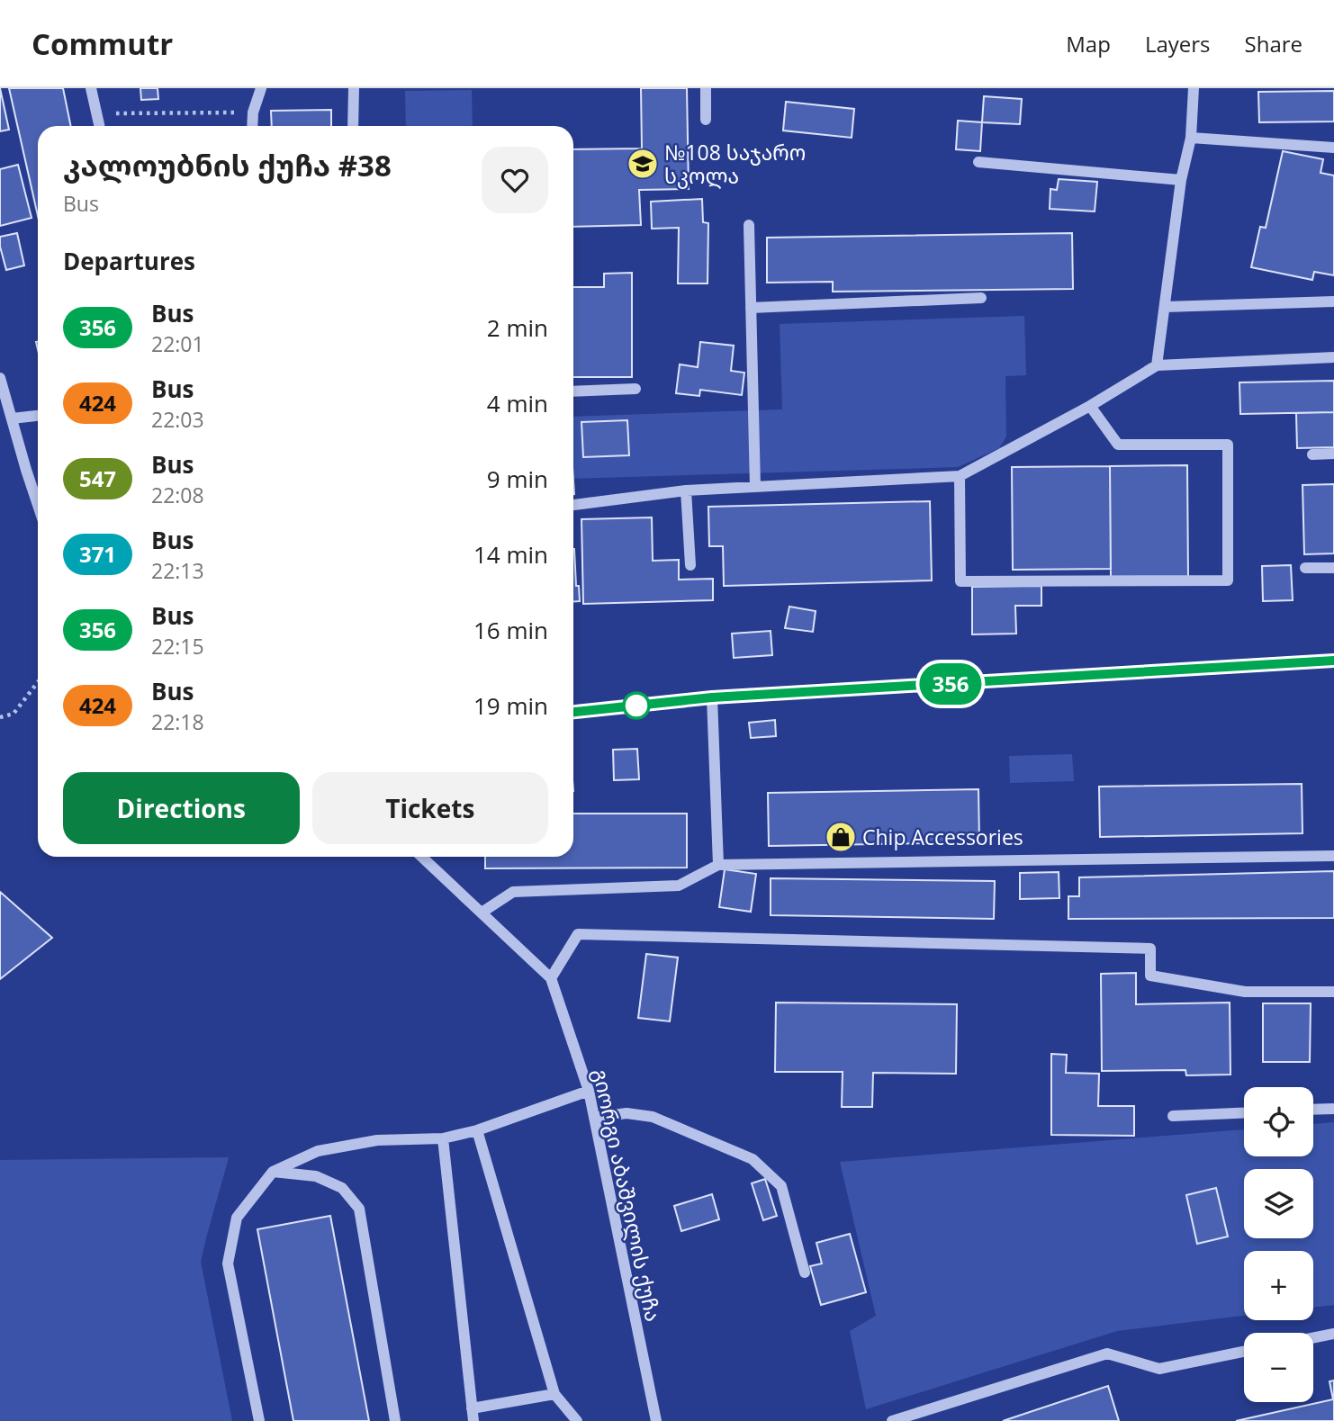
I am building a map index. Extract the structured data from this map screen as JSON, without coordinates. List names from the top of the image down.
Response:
{
  "streets": {
    "street": ["გიორგი აბაშვილის ქუჩა"]
  },
  "places": {
    "school or university": ["№108 საჯარო სკოლა"],
    "shop": ["Chip Accessories"]
  },
  "lines": ["bus line 356"],
  "page": {
    "header": "Commutr",
    "nav": ["Map", "Layers", "Share"],
    "on_map": "356",
    "heading": [
      ["კალოუბნის ქუჩა #38", "Bus"],
      "Departures"
    ],
    "list": [
      {
        "mark": "356",
        "name": "Bus",
        "note": "22:01",
        "value": "2 min"
      },
      {
        "mark": "424",
        "name": "Bus",
        "note": "22:03",
        "value": "4 min"
      },
      {
        "mark": "547",
        "name": "Bus",
        "note": "22:08",
        "value": "9 min"
      },
      {
        "mark": "371",
        "name": "Bus",
        "note": "22:13",
        "value": "14 min"
      },
      {
        "mark": "356",
        "name": "Bus",
        "note": "22:15",
        "value": "16 min"
      },
      {
        "mark": "424",
        "name": "Bus",
        "note": "22:18",
        "value": "19 min"
      }
    ],
    "buttons": ["Directions", "Tickets"],
    "map_buttons": ["+", "−"]
  }
}
